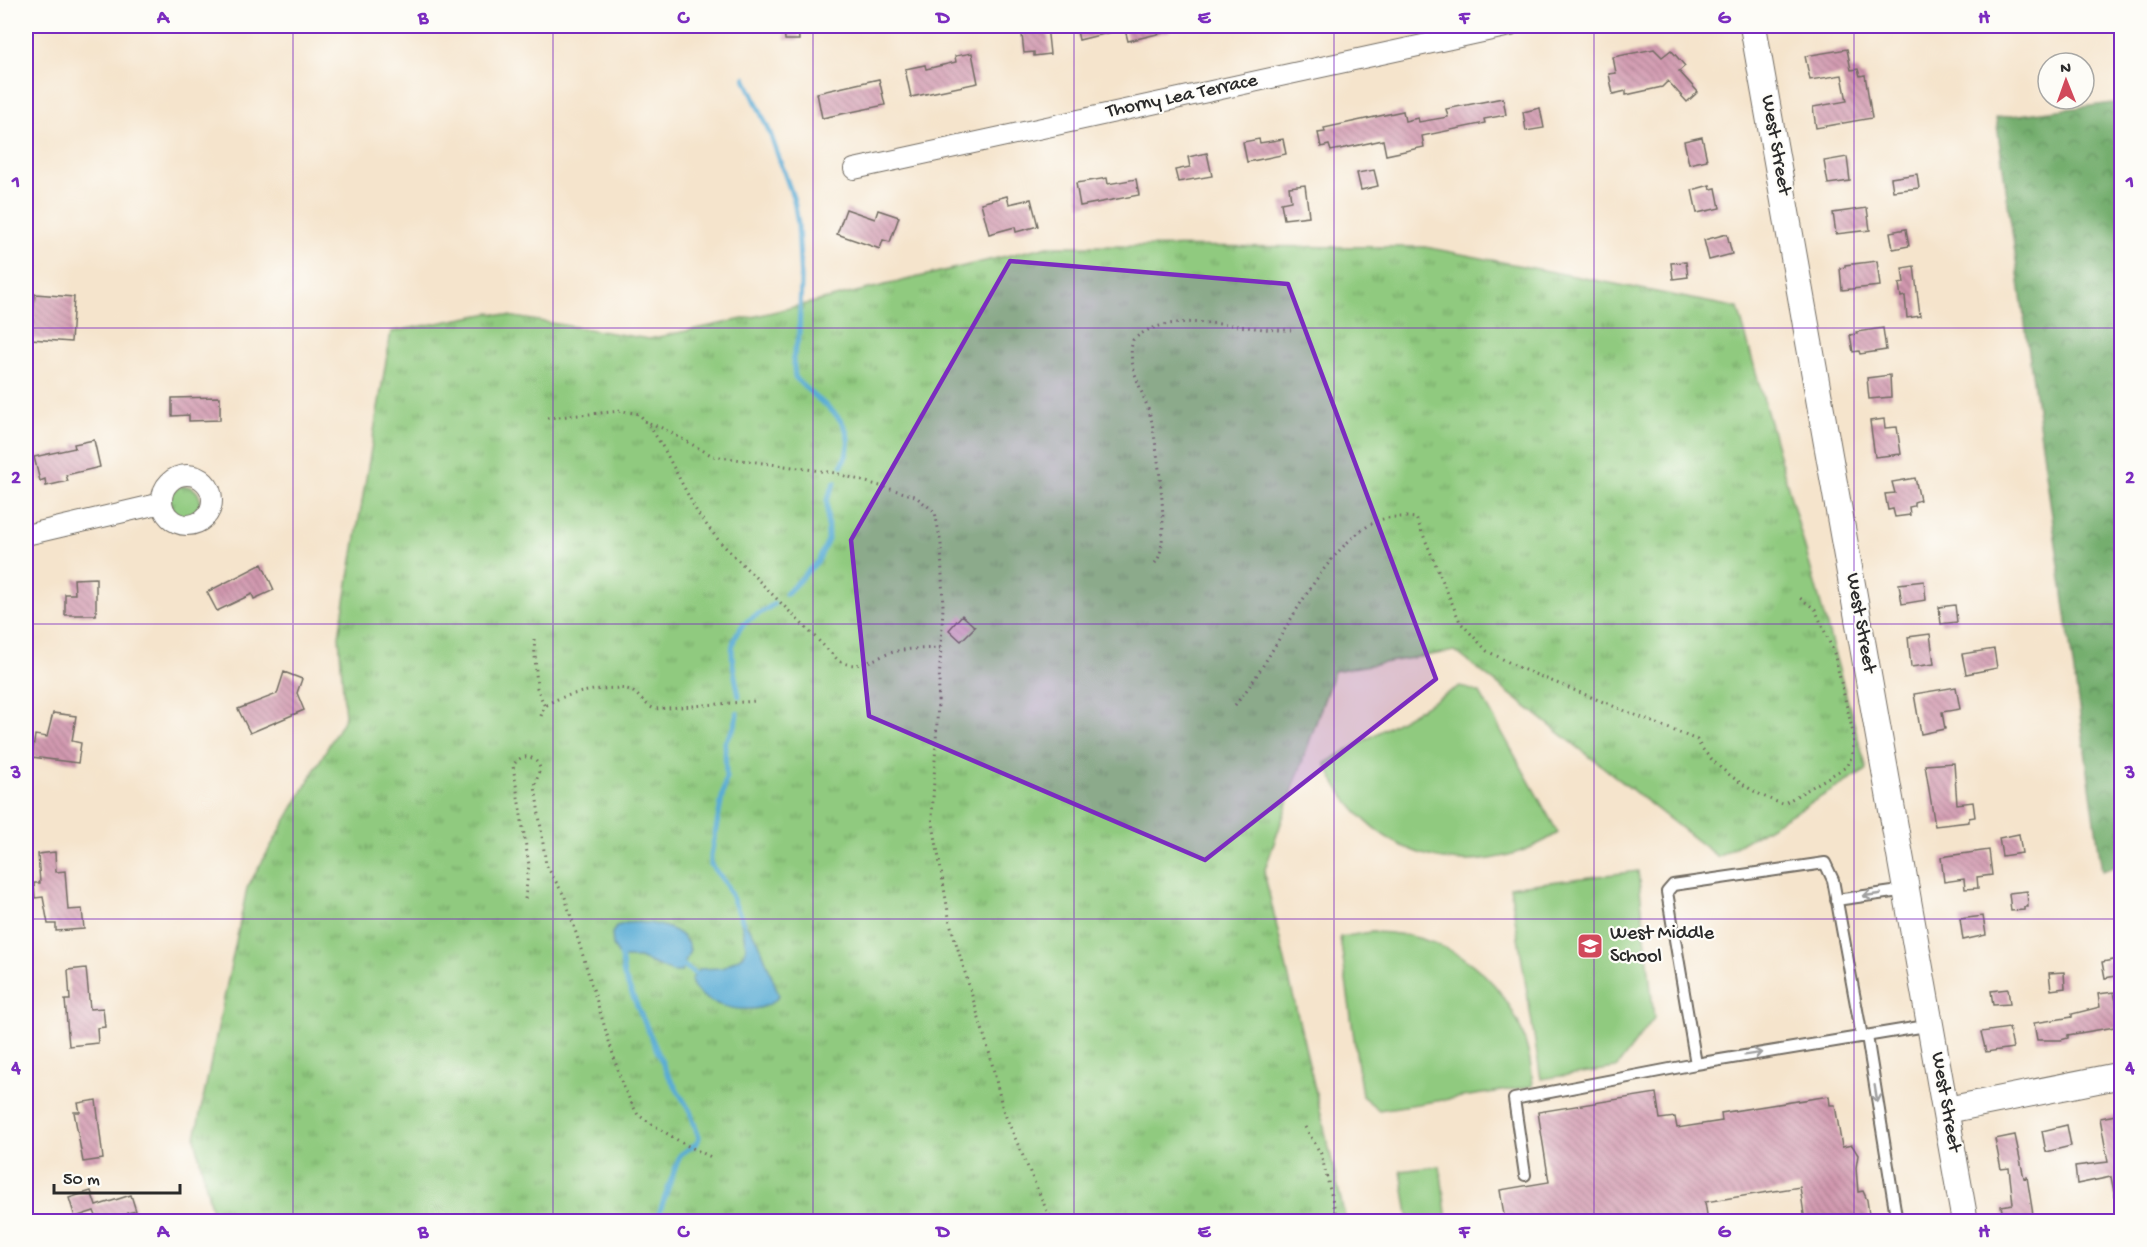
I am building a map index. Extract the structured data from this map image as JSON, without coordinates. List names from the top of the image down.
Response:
{
  "streets": {
    "street": ["Thorny Lea Terrace", "West Street"]
  },
  "places": {
    "school or university": ["West Middle School"]
  },
  "scale_bar": "50 m",
  "north": "top",
  "grid": {
    "columns": [
      "A",
      "B",
      "C",
      "D",
      "E",
      "F",
      "G",
      "H"
    ],
    "rows": [
      "1",
      "2",
      "3",
      "4"
    ]
  }
}
